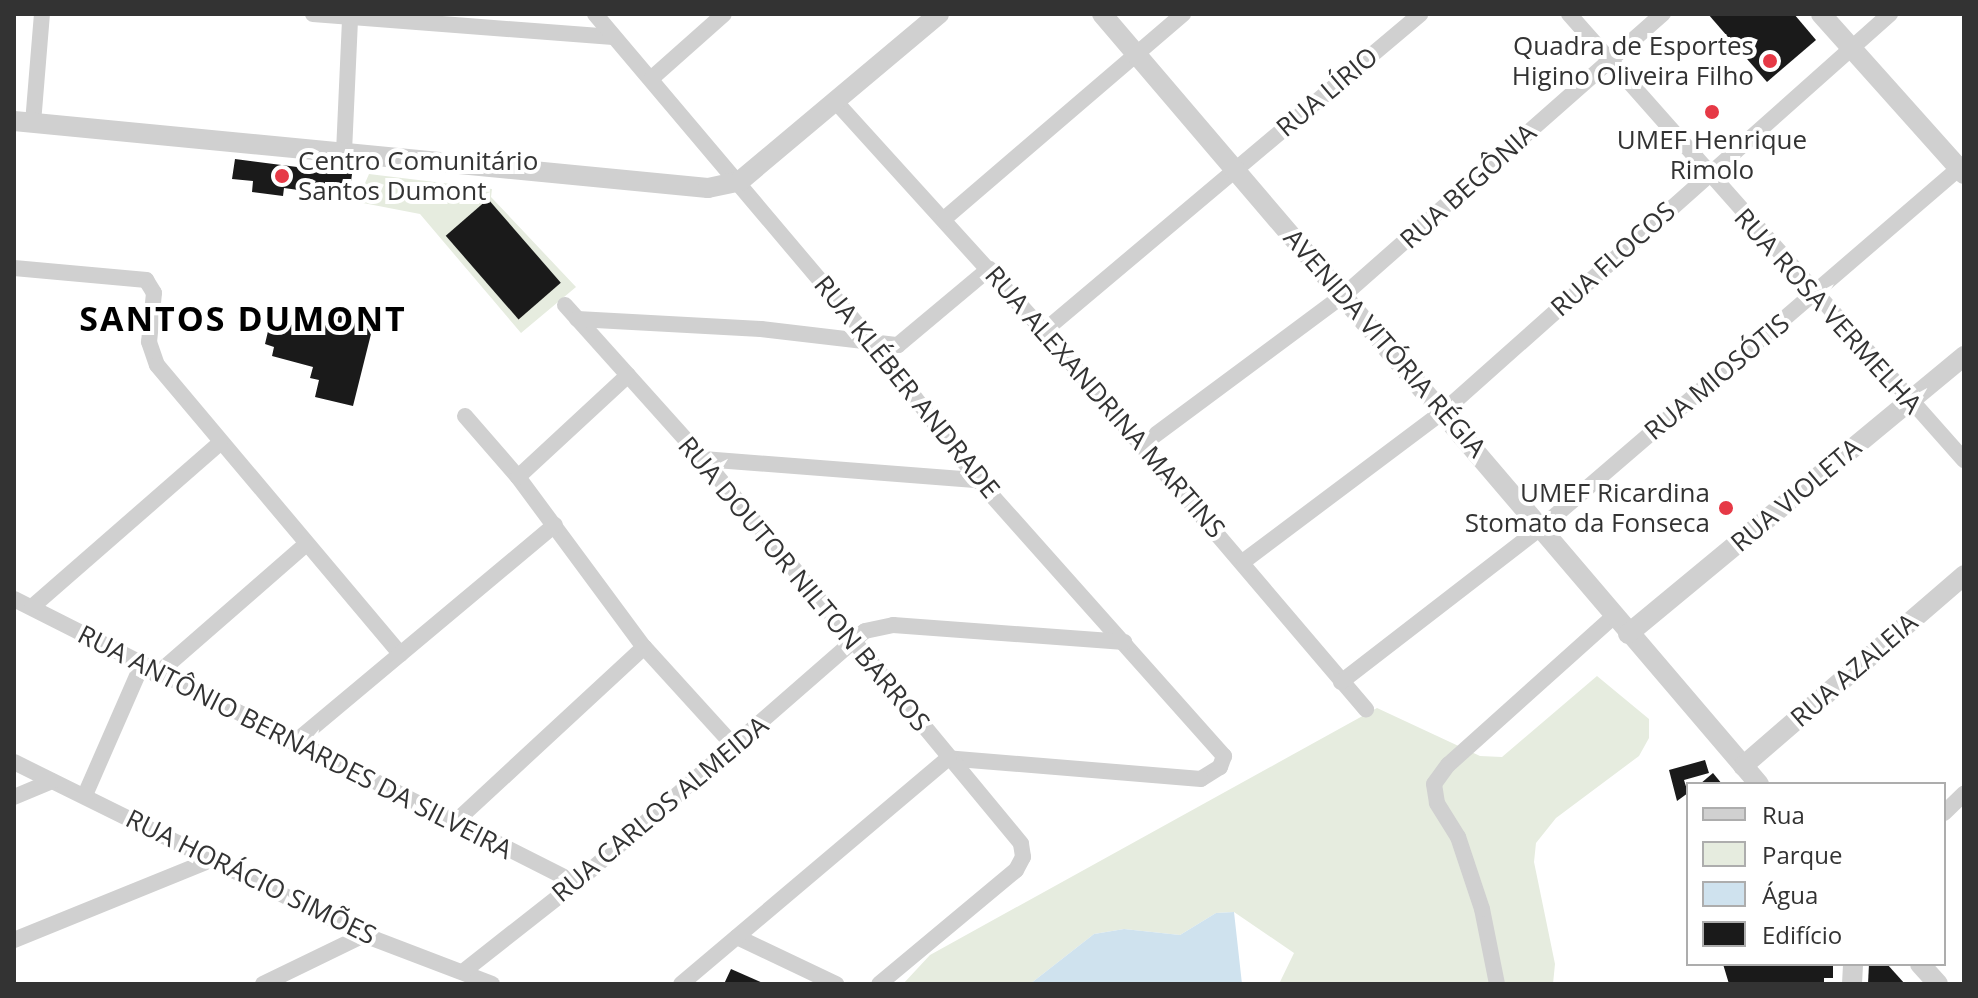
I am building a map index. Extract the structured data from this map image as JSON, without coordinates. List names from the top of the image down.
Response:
{
  "streets": {
    "street": [
      "RUA LÍRIO",
      "RUA BEGÔNIA",
      "RUA FLOCOS",
      "RUA ROSA VERMELHA",
      "AVENIDA VITÓRIA RÉGIA",
      "RUA MIOSÓTIS",
      "RUA KLÉBER ANDRADE",
      "RUA ALEXANDRINA MARTINS",
      "RUA VIOLETA",
      "RUA DOUTOR NILTON BARROS",
      "RUA AZALEIA",
      "RUA ANTÔNIO BERNARDES DA SILVEIRA",
      "RUA CARLOS ALMEIDA",
      "RUA HORÁCIO SIMÕES"
    ]
  },
  "crossings": [
    ["RUA LÍRIO", "AVENIDA VITÓRIA RÉGIA"],
    ["RUA LÍRIO", "RUA ALEXANDRINA MARTINS"],
    ["RUA BEGÔNIA", "RUA ROSA VERMELHA"],
    ["RUA BEGÔNIA", "AVENIDA VITÓRIA RÉGIA"],
    ["RUA BEGÔNIA", "RUA ALEXANDRINA MARTINS"],
    ["RUA FLOCOS", "RUA ROSA VERMELHA"],
    ["RUA FLOCOS", "AVENIDA VITÓRIA RÉGIA"],
    ["RUA FLOCOS", "RUA ALEXANDRINA MARTINS"],
    ["RUA ROSA VERMELHA", "RUA MIOSÓTIS"],
    ["RUA ROSA VERMELHA", "RUA VIOLETA"],
    ["AVENIDA VITÓRIA RÉGIA", "RUA MIOSÓTIS"],
    ["AVENIDA VITÓRIA RÉGIA", "RUA VIOLETA"],
    ["AVENIDA VITÓRIA RÉGIA", "RUA AZALEIA"],
    ["RUA MIOSÓTIS", "RUA ALEXANDRINA MARTINS"],
    ["RUA KLÉBER ANDRADE", "RUA DOUTOR NILTON BARROS"],
    ["RUA KLÉBER ANDRADE", "RUA CARLOS ALMEIDA"],
    ["RUA DOUTOR NILTON BARROS", "RUA CARLOS ALMEIDA"],
    ["RUA ANTÔNIO BERNARDES DA SILVEIRA", "RUA CARLOS ALMEIDA"],
    ["RUA CARLOS ALMEIDA", "RUA HORÁCIO SIMÕES"]
  ],
  "districts": ["SANTOS DUMONT"],
  "places": [
    "Quadra de Esportes Higino Oliveira Filho",
    "UMEF Henrique Rimolo",
    "Centro Comunitário Santos Dumont",
    "UMEF Ricardina Stomato da Fonseca"
  ],
  "legend": [
    "Rua",
    "Parque",
    "Água",
    "Edifício"
  ]
}
